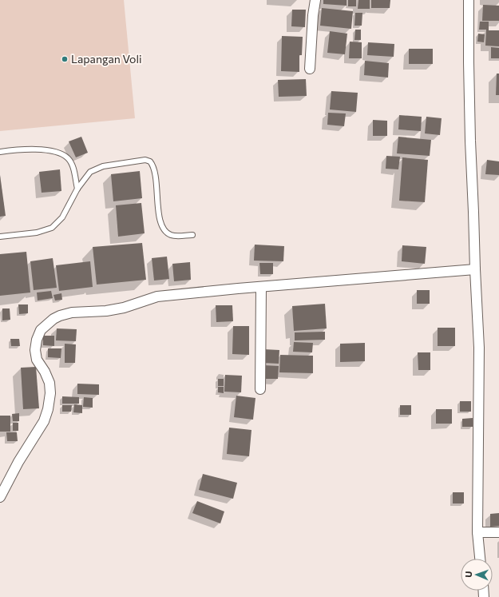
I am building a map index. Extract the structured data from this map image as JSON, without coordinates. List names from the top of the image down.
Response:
{
  "places": ["Lapangan Voli"],
  "north": "left"
}
